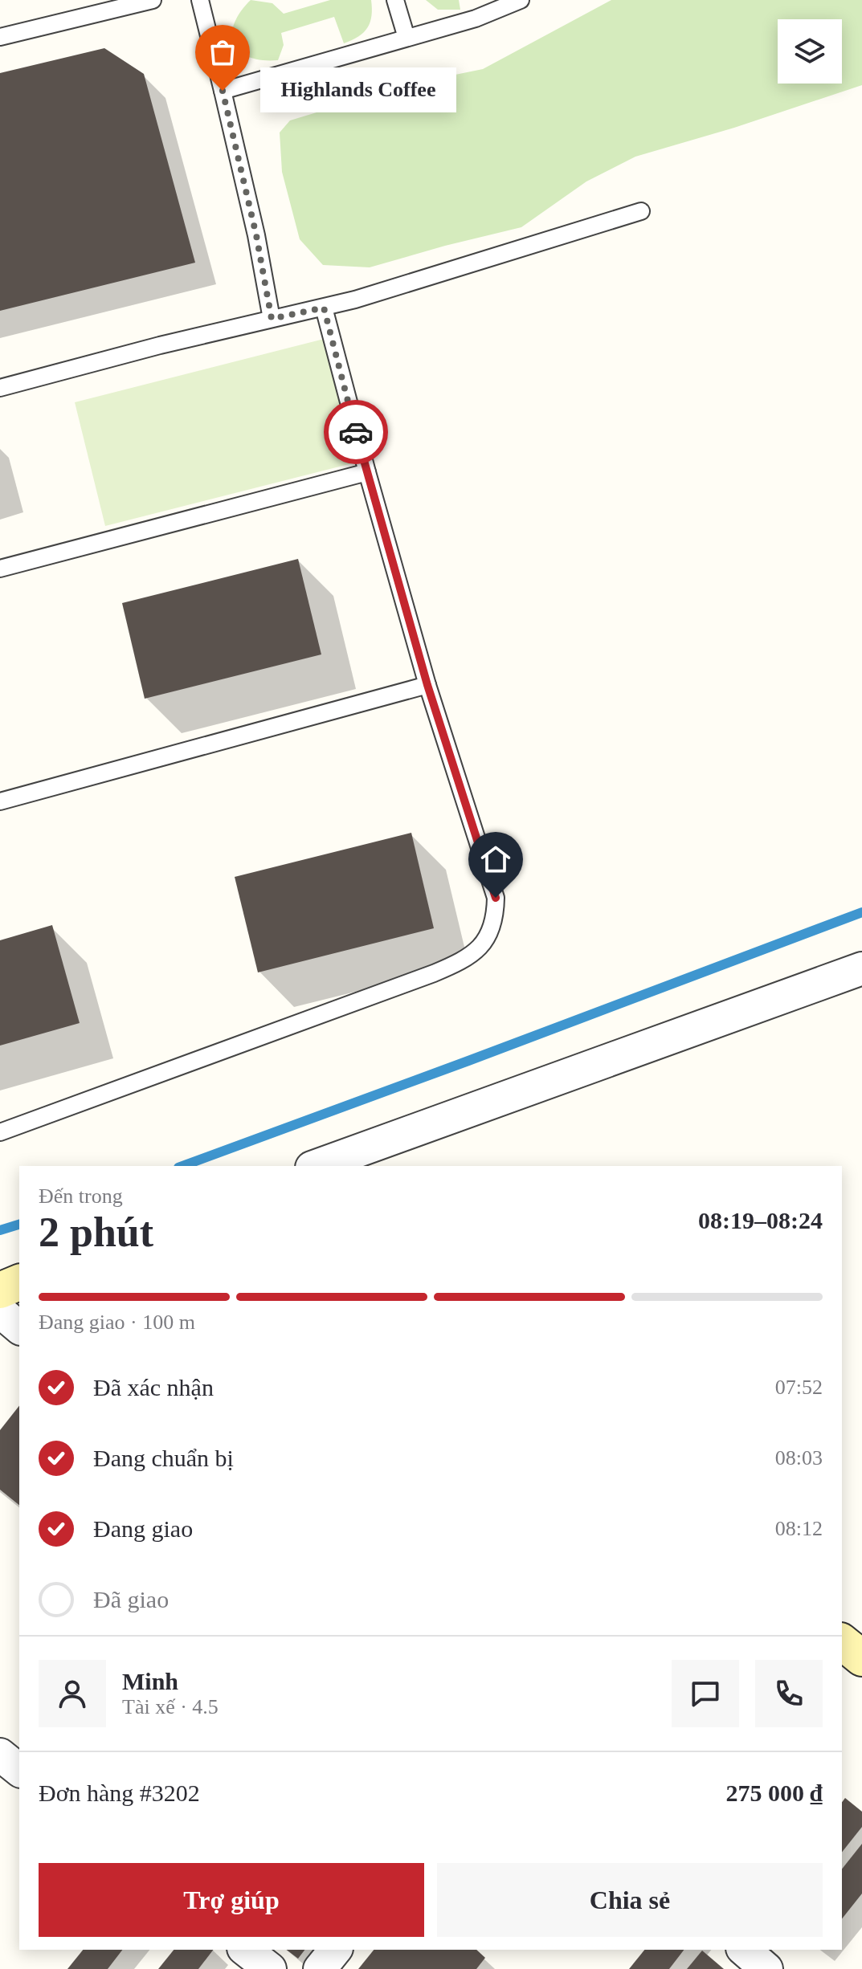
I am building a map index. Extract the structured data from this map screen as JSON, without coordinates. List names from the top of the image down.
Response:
{
  "places": ["Highlands Coffee"],
  "page": {
    "bubble": "Highlands Coffee",
    "heading": ["2 phút", "Đến trong", "08:19–08:24"],
    "panel": [
      "Minh",
      "Tài xế · 4.5",
      "Đơn hàng #3202",
      "275 000 ₫"
    ],
    "bar": "Đang giao · 100 m",
    "list": [
      ["Đã xác nhận", "07:52"],
      ["Đang chuẩn bị", "08:03"],
      ["Đang giao", "08:12"],
      "Đã giao"
    ],
    "buttons": ["Trợ giúp", "Chia sẻ"]
  }
}
